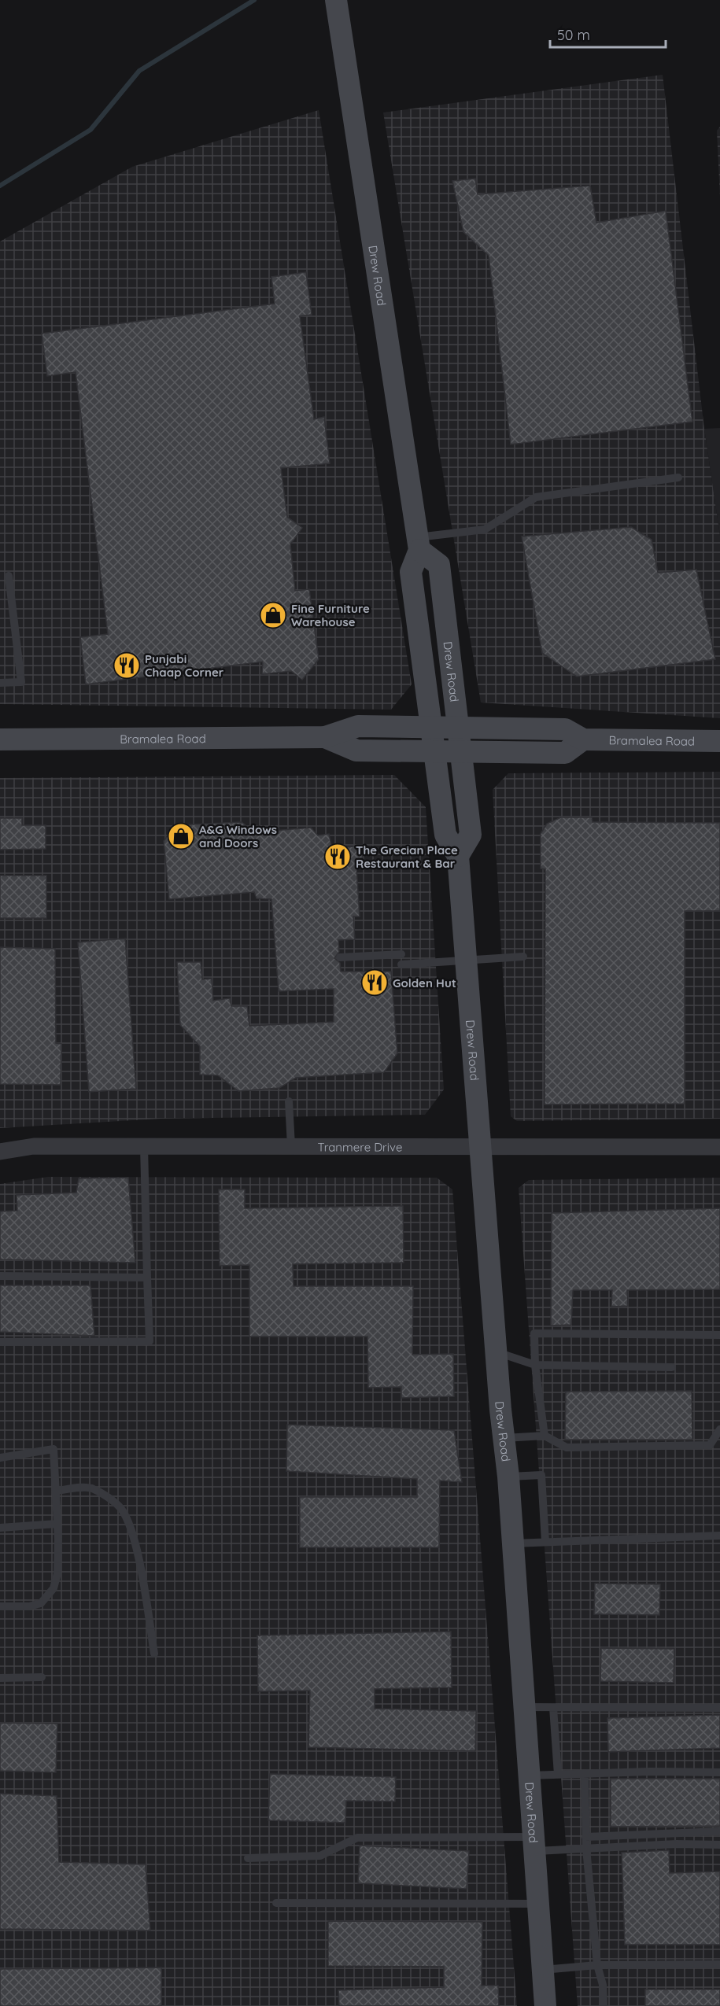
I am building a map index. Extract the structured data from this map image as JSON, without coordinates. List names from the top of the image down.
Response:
{
  "streets": {
    "street": ["Drew Road", "Bramalea Road", "Tranmere Drive"]
  },
  "crossings": [
    ["Drew Road", "Bramalea Road"],
    ["Drew Road", "Tranmere Drive"]
  ],
  "places": {
    "shop": ["Fine Furniture Warehouse", "A&G Windows and Doors"],
    "restaurant": ["Punjabi Chaap Corner", "The Grecian Place Restaurant & Bar", "Golden Hut"]
  },
  "scale_bar": "50 m"
}
